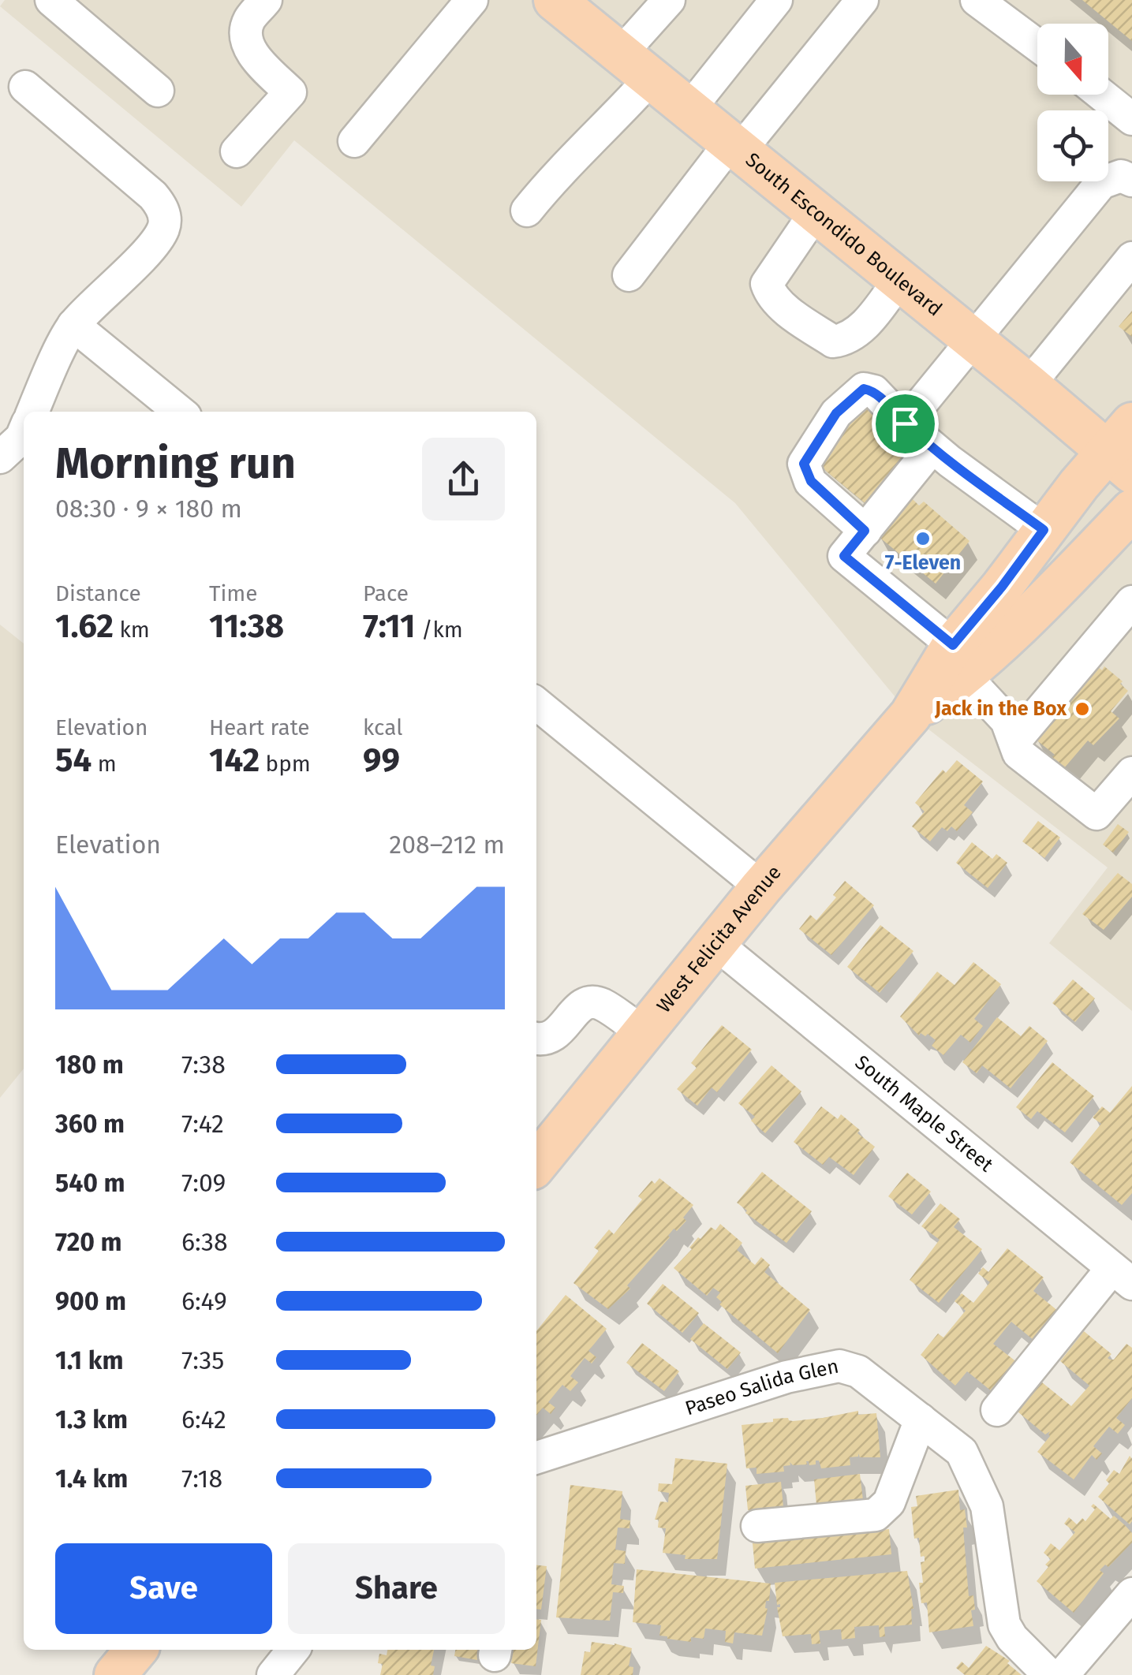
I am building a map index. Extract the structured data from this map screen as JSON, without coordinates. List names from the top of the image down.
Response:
{
  "streets": {
    "main road": ["South Escondido Boulevard", "West Felicita Avenue"],
    "street": ["South Maple Street", "Paseo Salida Glen"]
  },
  "crossings": [
    ["South Escondido Boulevard", "West Felicita Avenue"],
    ["West Felicita Avenue", "South Maple Street"]
  ],
  "places": ["7-Eleven", "Jack in the Box"],
  "north": "bottom",
  "page": {
    "heading": ["Morning run", "08:30 · 9 × 180 m"],
    "stats": [
      ["Distance", "1.62 km"],
      ["Time", "11:38"],
      ["Pace", "7:11 /km"],
      ["Elevation", "54 m"],
      ["Heart rate", "142 bpm"],
      ["kcal", "99"]
    ],
    "chart": ["Elevation", "208–212 m"],
    "list": [
      {
        "name": "180 m",
        "note": "7:38"
      },
      {
        "name": "360 m",
        "note": "7:42"
      },
      {
        "name": "540 m",
        "note": "7:09"
      },
      {
        "name": "720 m",
        "note": "6:38"
      },
      {
        "name": "900 m",
        "note": "6:49"
      },
      {
        "name": "1.1 km",
        "note": "7:35"
      },
      {
        "name": "1.3 km",
        "note": "6:42"
      },
      {
        "name": "1.4 km",
        "note": "7:18"
      }
    ],
    "buttons": ["Save", "Share"]
  }
}
